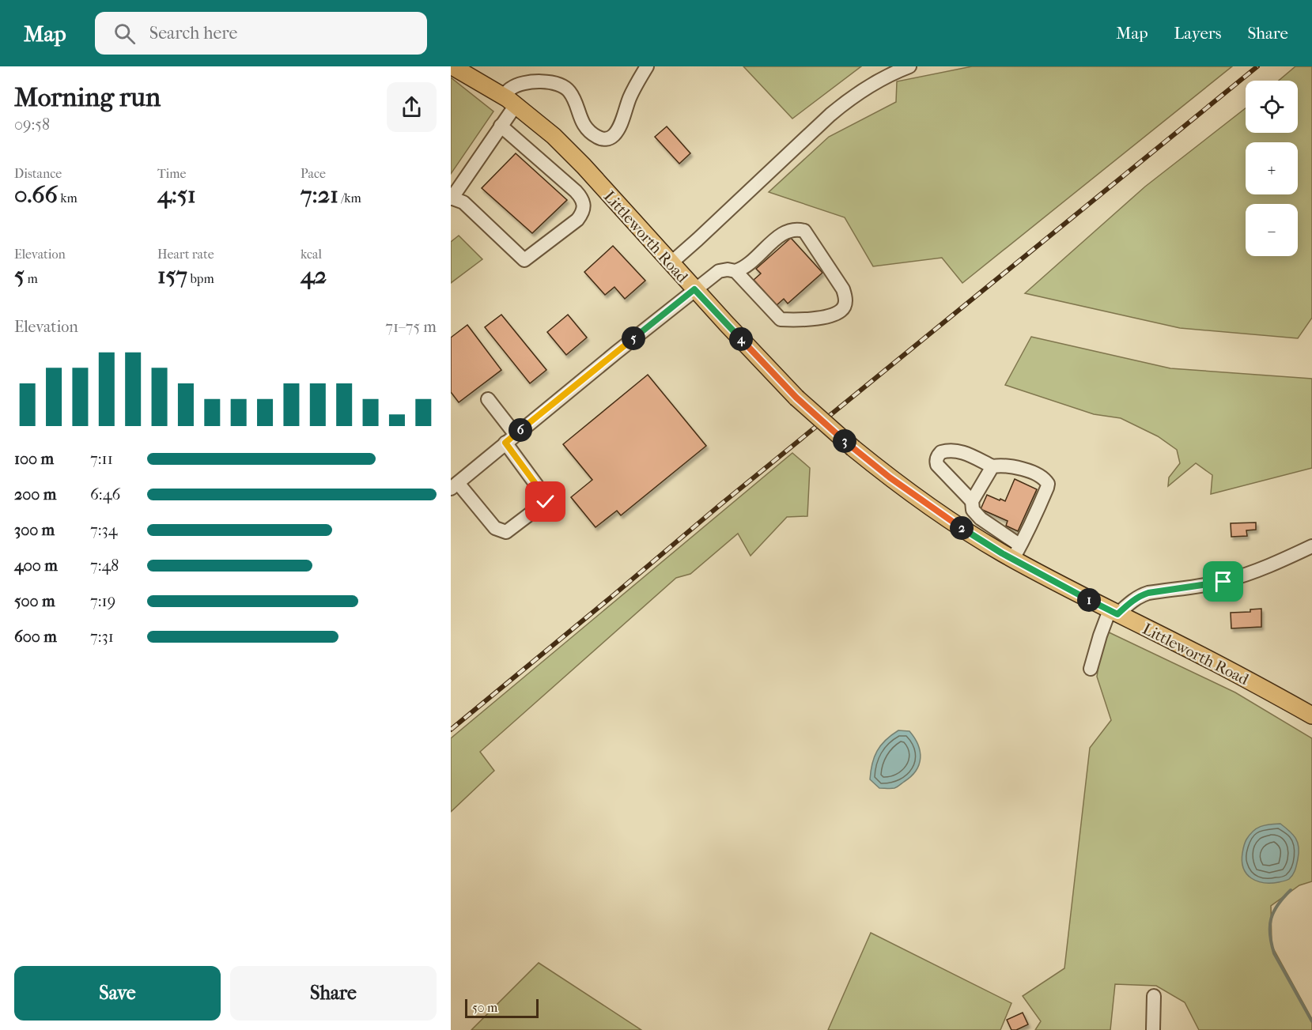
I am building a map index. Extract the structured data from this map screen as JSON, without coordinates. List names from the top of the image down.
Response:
{
  "streets": {
    "main road": ["Littleworth Road"]
  },
  "scale_bar": "50 m",
  "page": {
    "header": "Map",
    "search": "Search here",
    "nav": ["Map", "Layers", "Share"],
    "heading": ["Morning run", "09:58"],
    "map_buttons": ["+", "−"],
    "stats": [
      ["Distance", "0.66 km"],
      ["Time", "4:51"],
      ["Pace", "7:21 /km"],
      ["Elevation", "5 m"],
      ["Heart rate", "157 bpm"],
      ["kcal", "42"]
    ],
    "chart": ["Elevation", "71–75 m"],
    "pins": [
      "5",
      "4",
      "6",
      "3",
      "2",
      "1"
    ],
    "list": [
      {
        "name": "100 m",
        "note": "7:11"
      },
      {
        "name": "200 m",
        "note": "6:46"
      },
      {
        "name": "300 m",
        "note": "7:34"
      },
      {
        "name": "400 m",
        "note": "7:48"
      },
      {
        "name": "500 m",
        "note": "7:19"
      },
      {
        "name": "600 m",
        "note": "7:31"
      }
    ],
    "buttons": ["Save", "Share"],
    "scale": "50 m"
  }
}
